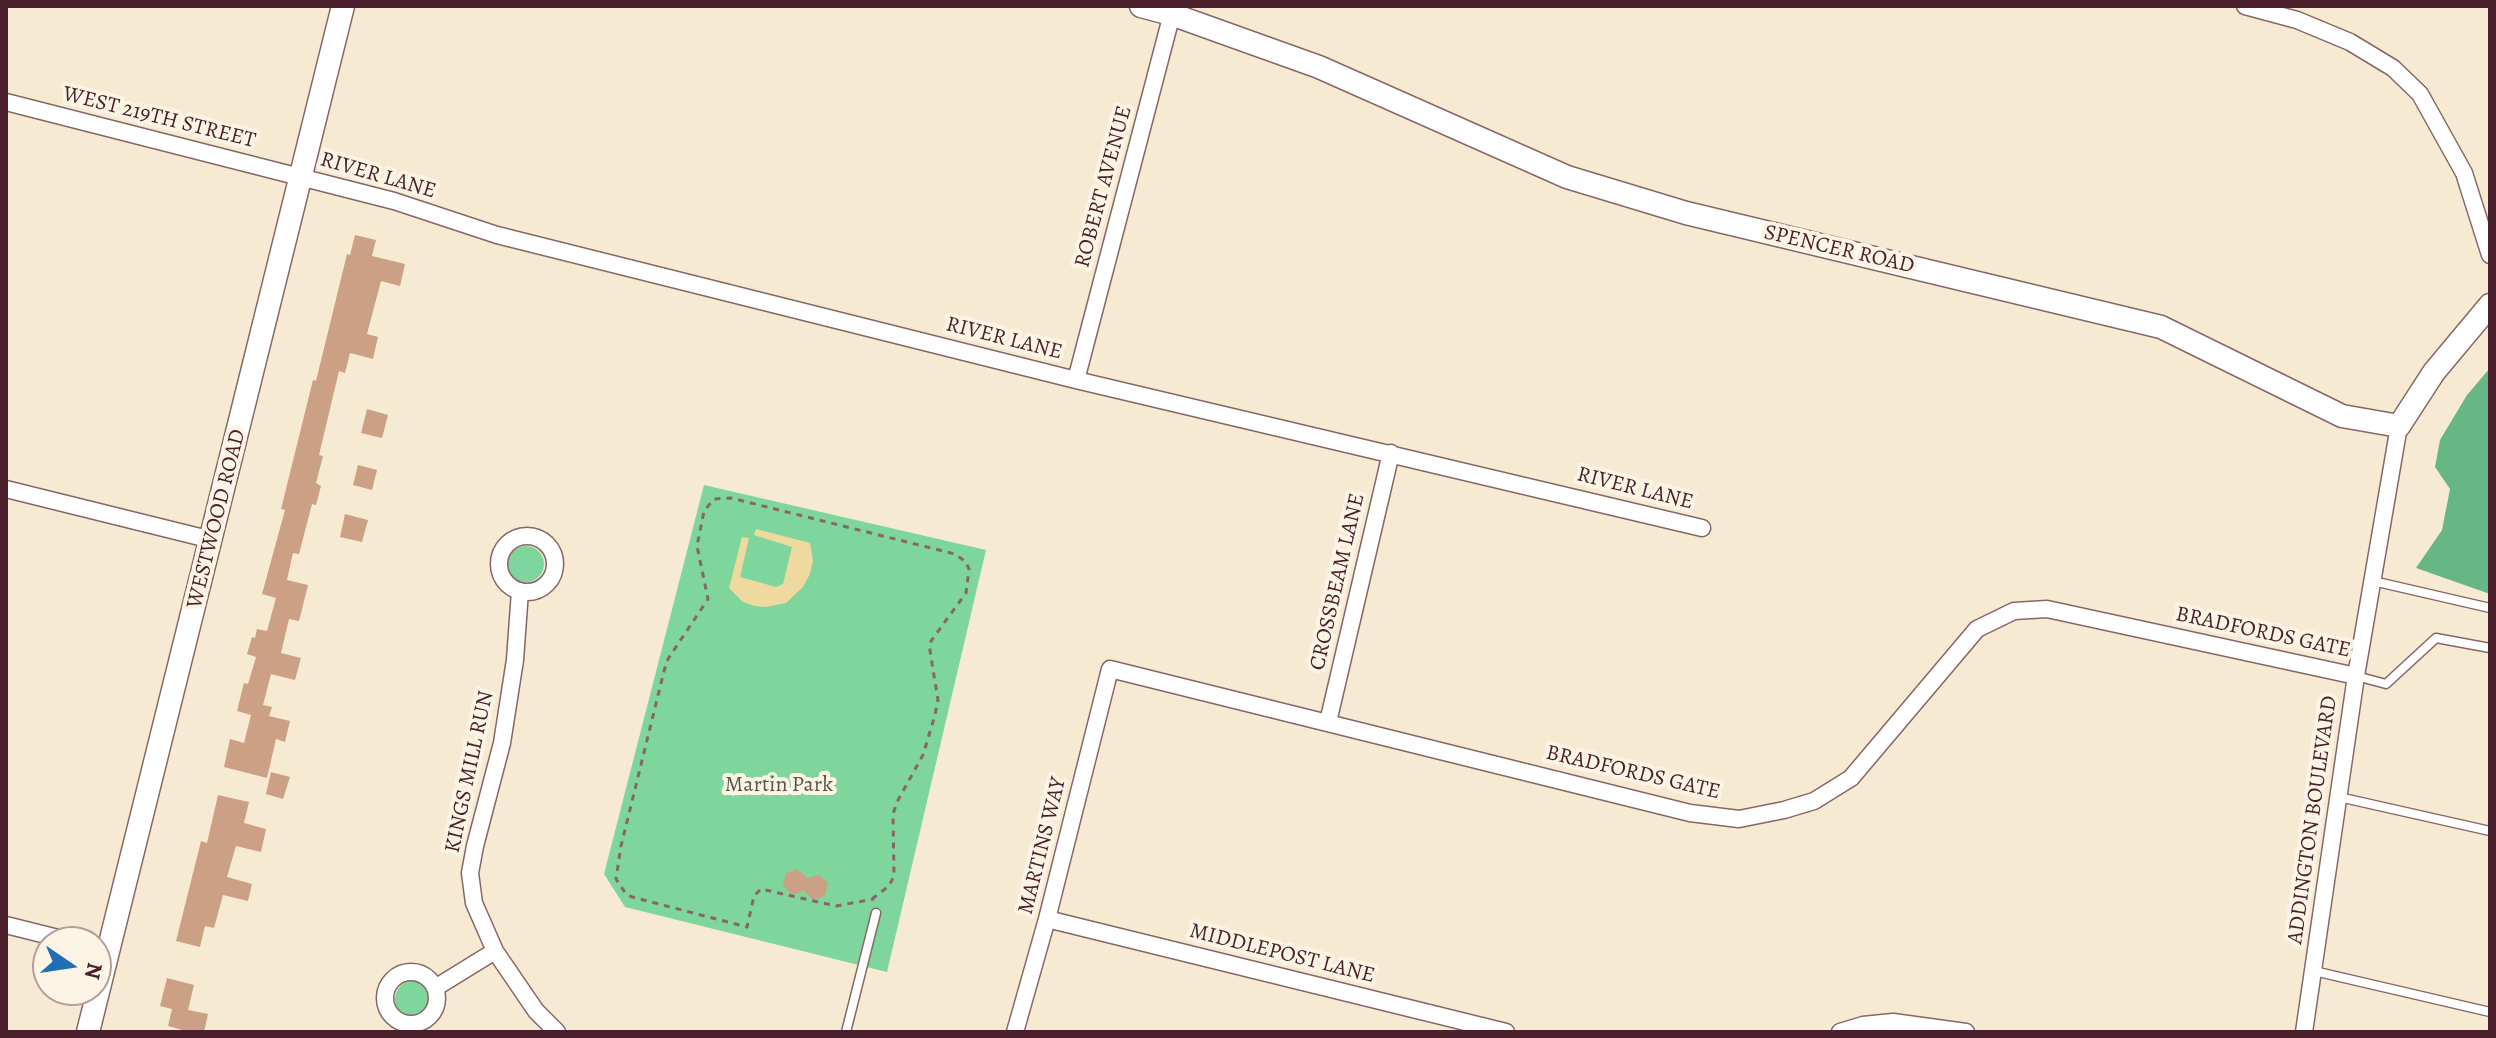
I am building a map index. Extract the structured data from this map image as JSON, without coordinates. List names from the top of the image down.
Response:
{
  "streets": {
    "street": [
      "WEST 219TH STREET",
      "RIVER LANE",
      "ROBERT AVENUE",
      "SPENCER ROAD",
      "WESTWOOD ROAD",
      "CROSSBEAM LANE",
      "BRADFORDS GATE",
      "KINGS MILL RUN",
      "ADDINGTON BOULEVARD",
      "MARTINS WAY",
      "MIDDLEPOST LANE"
    ]
  },
  "crossings": [
    ["WEST 219TH STREET", "RIVER LANE"],
    ["WEST 219TH STREET", "WESTWOOD ROAD"],
    ["RIVER LANE", "ROBERT AVENUE"],
    ["RIVER LANE", "WESTWOOD ROAD"],
    ["RIVER LANE", "CROSSBEAM LANE"],
    ["ROBERT AVENUE", "SPENCER ROAD"],
    ["SPENCER ROAD", "ADDINGTON BOULEVARD"],
    ["CROSSBEAM LANE", "BRADFORDS GATE"],
    ["BRADFORDS GATE", "ADDINGTON BOULEVARD"],
    ["BRADFORDS GATE", "MARTINS WAY"],
    ["MARTINS WAY", "MIDDLEPOST LANE"]
  ],
  "parks": ["Martin Park"],
  "north": "right"
}
